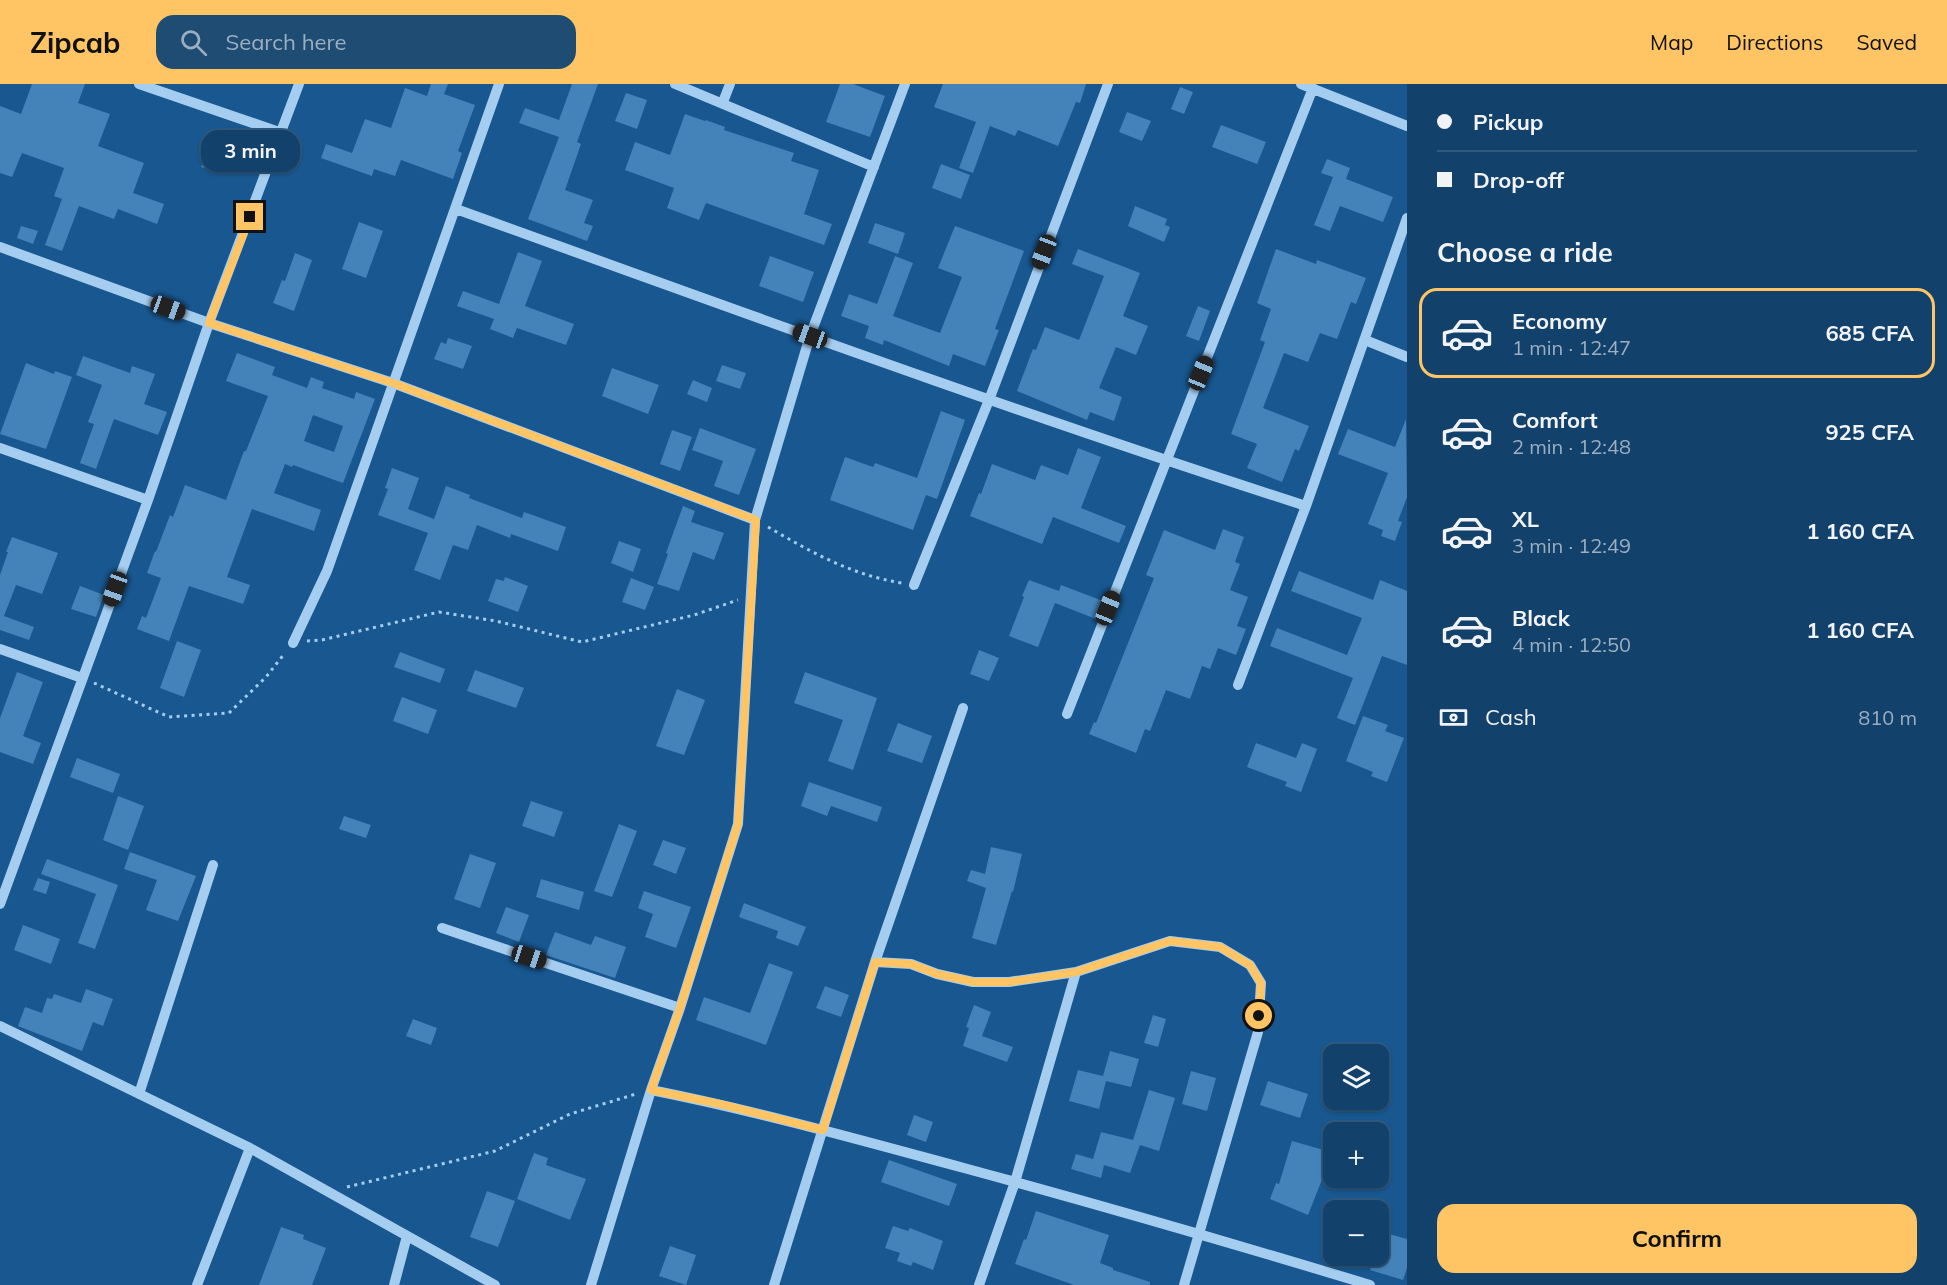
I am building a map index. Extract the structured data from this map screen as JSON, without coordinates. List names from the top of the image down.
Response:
{
  "page": {
    "header": "Zipcab",
    "search": "Search here",
    "nav": ["Map", "Directions", "Saved"],
    "banner": ["Pickup", "Drop-off"],
    "bubble": "3 min",
    "heading": "Choose a ride",
    "list": [
      {
        "name": "Economy",
        "note": "1 min · 12:47",
        "value": "685 CFA"
      },
      {
        "name": "Comfort",
        "note": "2 min · 12:48",
        "value": "925 CFA"
      },
      {
        "name": "XL",
        "note": "3 min · 12:49",
        "value": "1 160 CFA"
      },
      {
        "name": "Black",
        "note": "4 min · 12:50",
        "value": "1 160 CFA"
      }
    ],
    "pay": ["Cash", "810 m"],
    "map_buttons": ["+", "−"],
    "buttons": "Confirm"
  }
}
